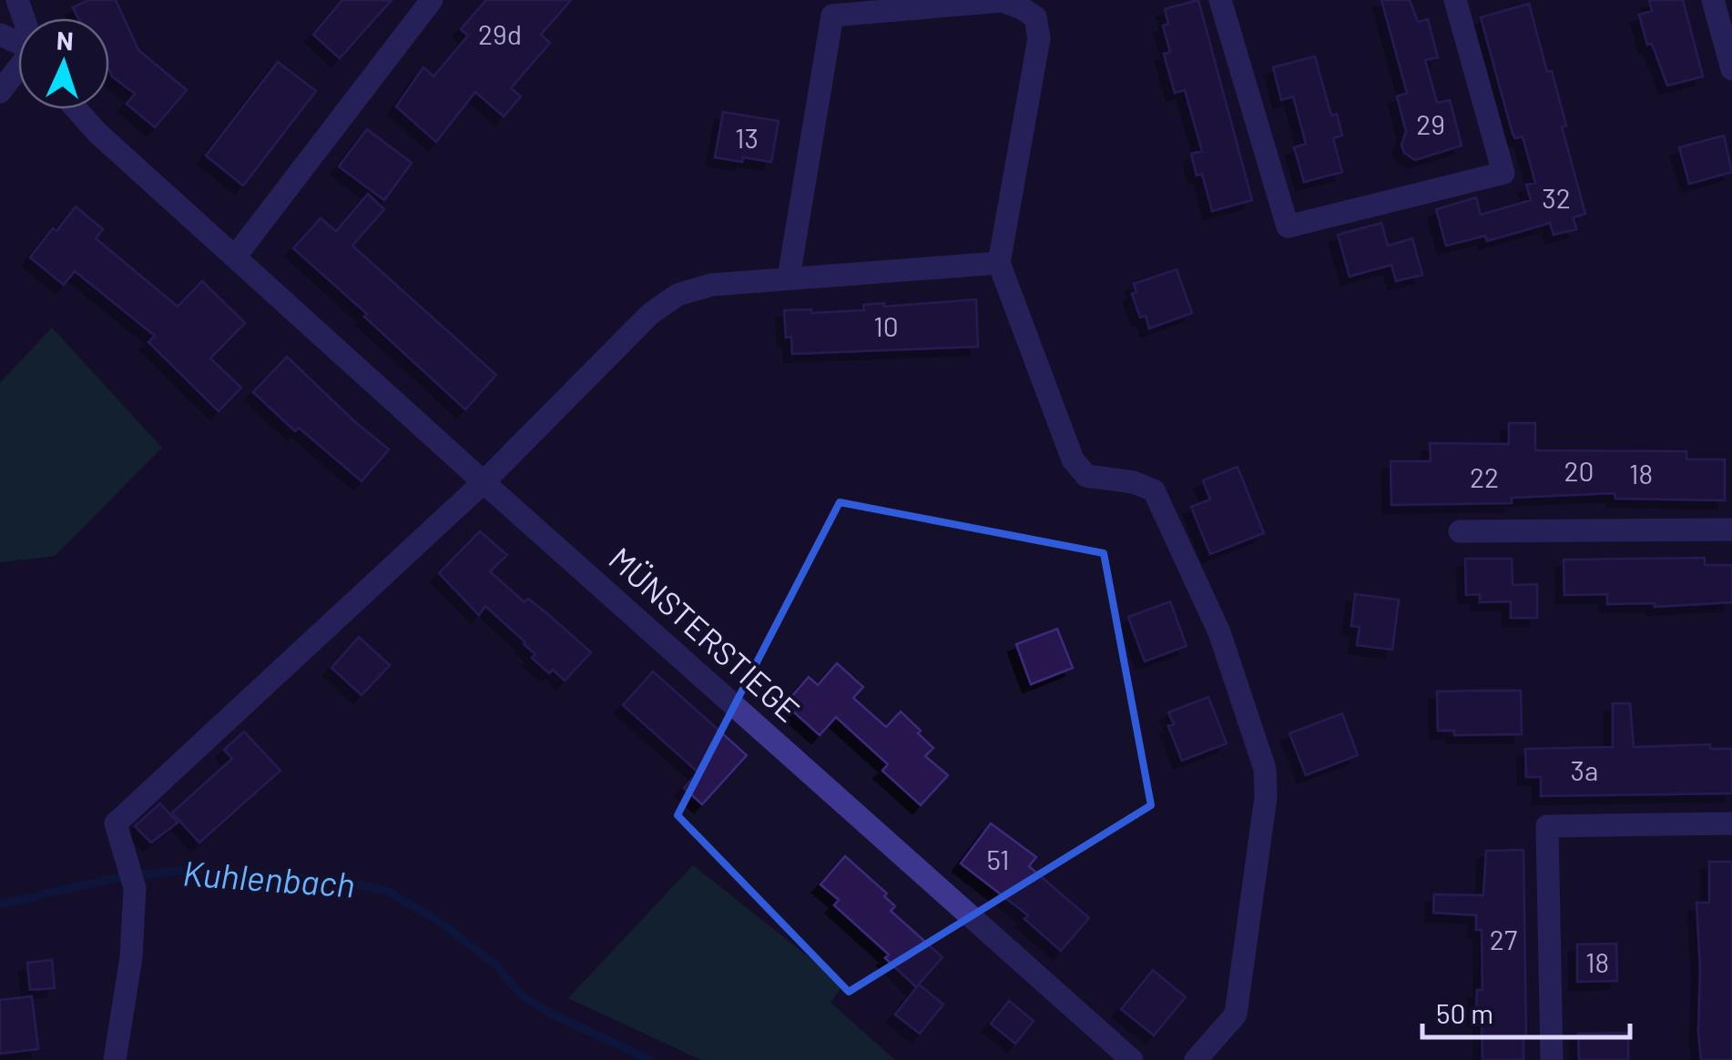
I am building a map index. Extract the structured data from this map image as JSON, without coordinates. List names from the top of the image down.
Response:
{
  "streets": {
    "street": ["MÜNSTERSTIEGE"]
  },
  "water": ["Kuhlenbach"],
  "house_numbers": [
    "29d",
    "29",
    "13",
    "32",
    "10",
    "20",
    "18",
    "22",
    "3a",
    "51",
    "27",
    "18"
  ],
  "scale_bar": "50 m",
  "north": "top"
}
